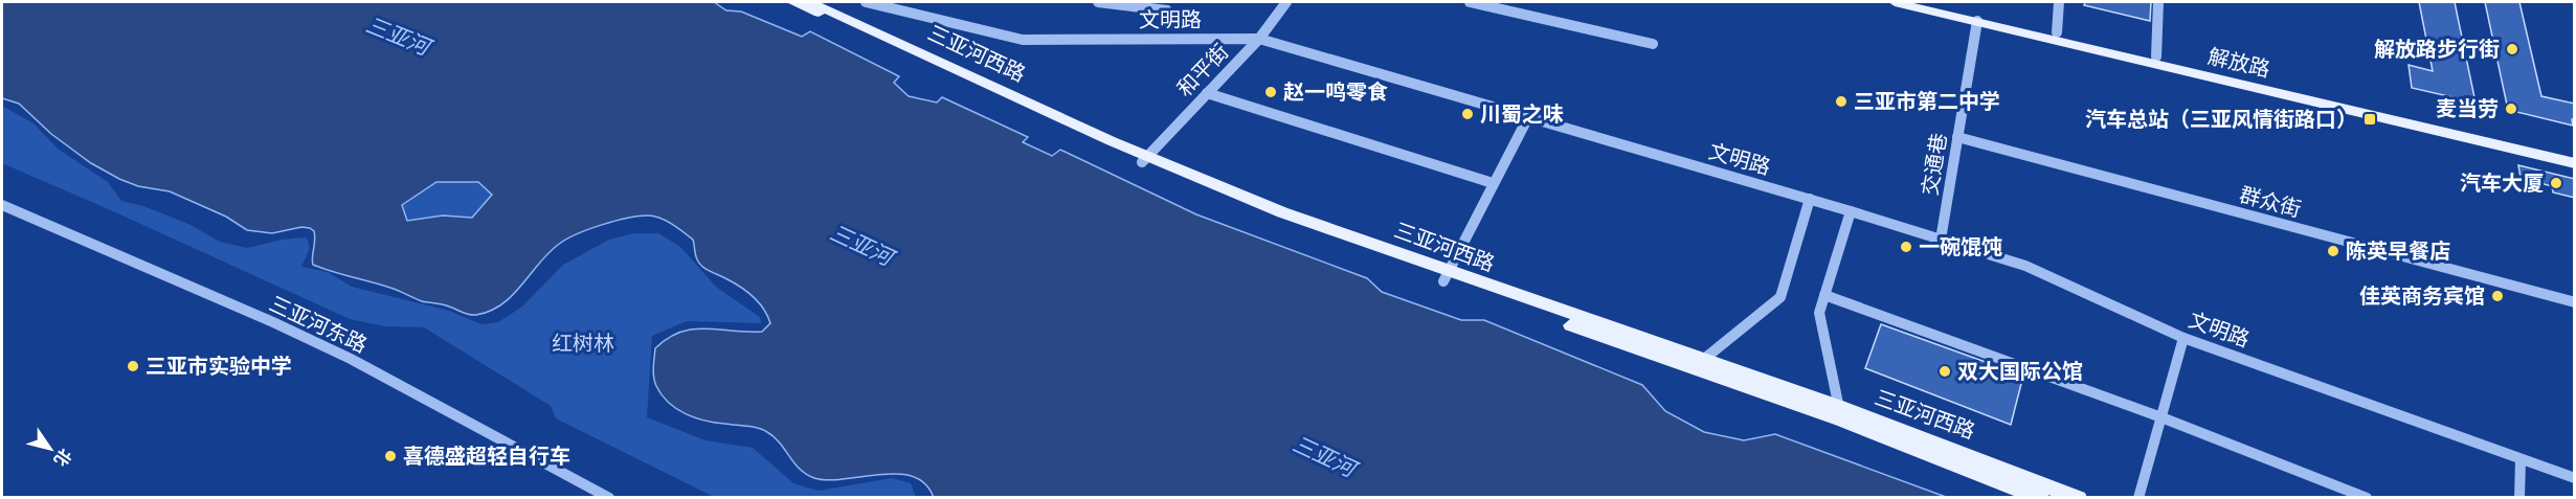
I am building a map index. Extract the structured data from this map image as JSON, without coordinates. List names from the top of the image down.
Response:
{
  "streets": {
    "main road": ["三亚河西路", "解放路"],
    "street": [
      "文明路",
      "和平街",
      "交通巷",
      "群众街",
      "三亚河东路"
    ]
  },
  "crossings": [
    ["文明路", "和平街"],
    ["文明路", "交通巷"],
    ["三亚河西路", "和平街"],
    ["解放路", "交通巷"],
    ["交通巷", "群众街"]
  ],
  "water": ["三亚河"],
  "parks": ["红树林"],
  "places": {
    "other": [
      "解放路步行街",
      "赵一鸣零食",
      "三亚市第二中学",
      "麦当劳",
      "川蜀之味",
      "汽车大厦",
      "一碗馄饨",
      "陈英早餐店",
      "佳英商务宾馆",
      "三亚市实验中学",
      "双大国际公馆",
      "喜德盛超轻自行车"
    ],
    "transit": ["汽车总站（三亚风情街路口）"]
  },
  "north": "bottom right"
}
